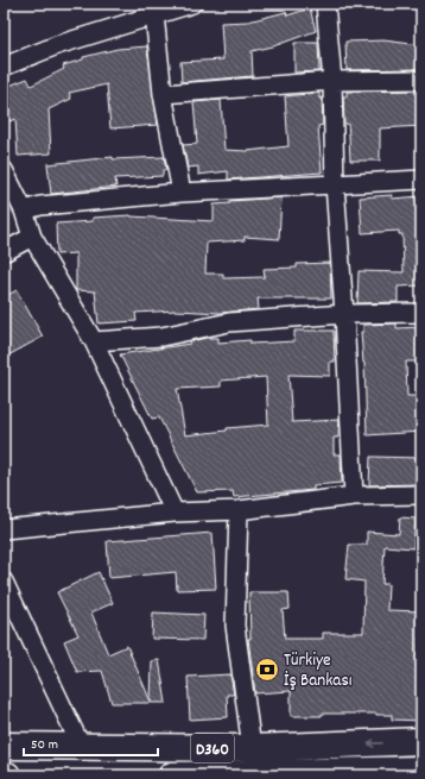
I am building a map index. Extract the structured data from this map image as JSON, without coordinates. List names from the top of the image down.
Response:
{
  "streets": {
    "highway": ["D360"]
  },
  "places": {
    "bank": ["Türkiye İş Bankası"]
  },
  "scale_bar": "50 m"
}
